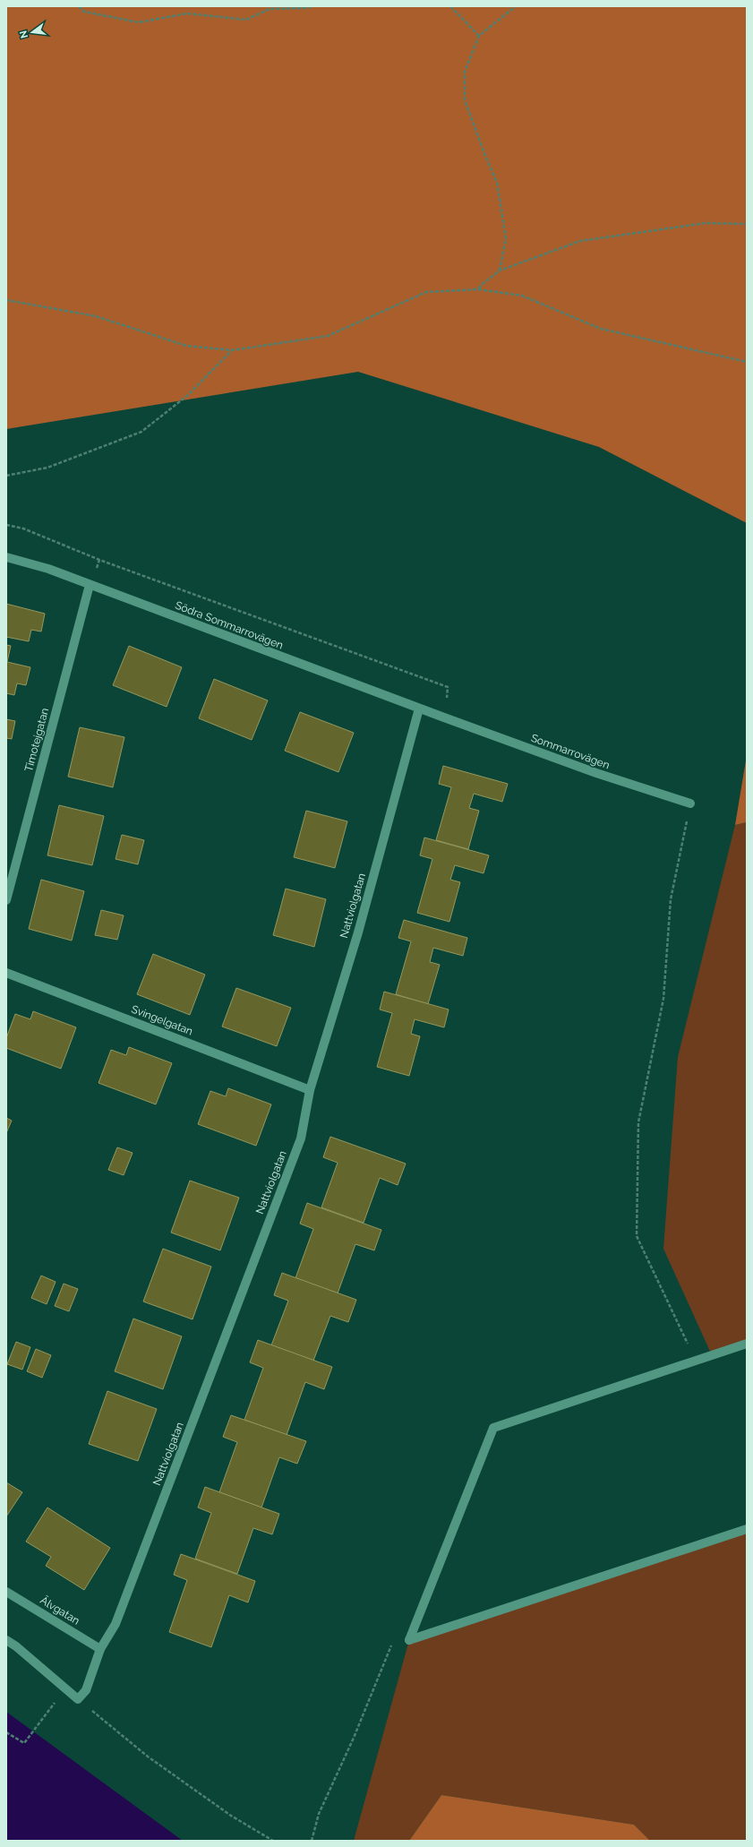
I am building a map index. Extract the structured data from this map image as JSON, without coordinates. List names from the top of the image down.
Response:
{
  "streets": {
    "street": [
      "Södra Sommarrovägen",
      "Timotejgatan",
      "Sommarrovägen",
      "Nattviolgatan",
      "Svingelgatan",
      "Älvgatan"
    ]
  },
  "crossings": [
    ["Södra Sommarrovägen", "Timotejgatan"],
    ["Södra Sommarrovägen", "Sommarrovägen"],
    ["Södra Sommarrovägen", "Nattviolgatan"],
    ["Nattviolgatan", "Svingelgatan"],
    ["Nattviolgatan", "Älvgatan"]
  ],
  "north": "left"
}
